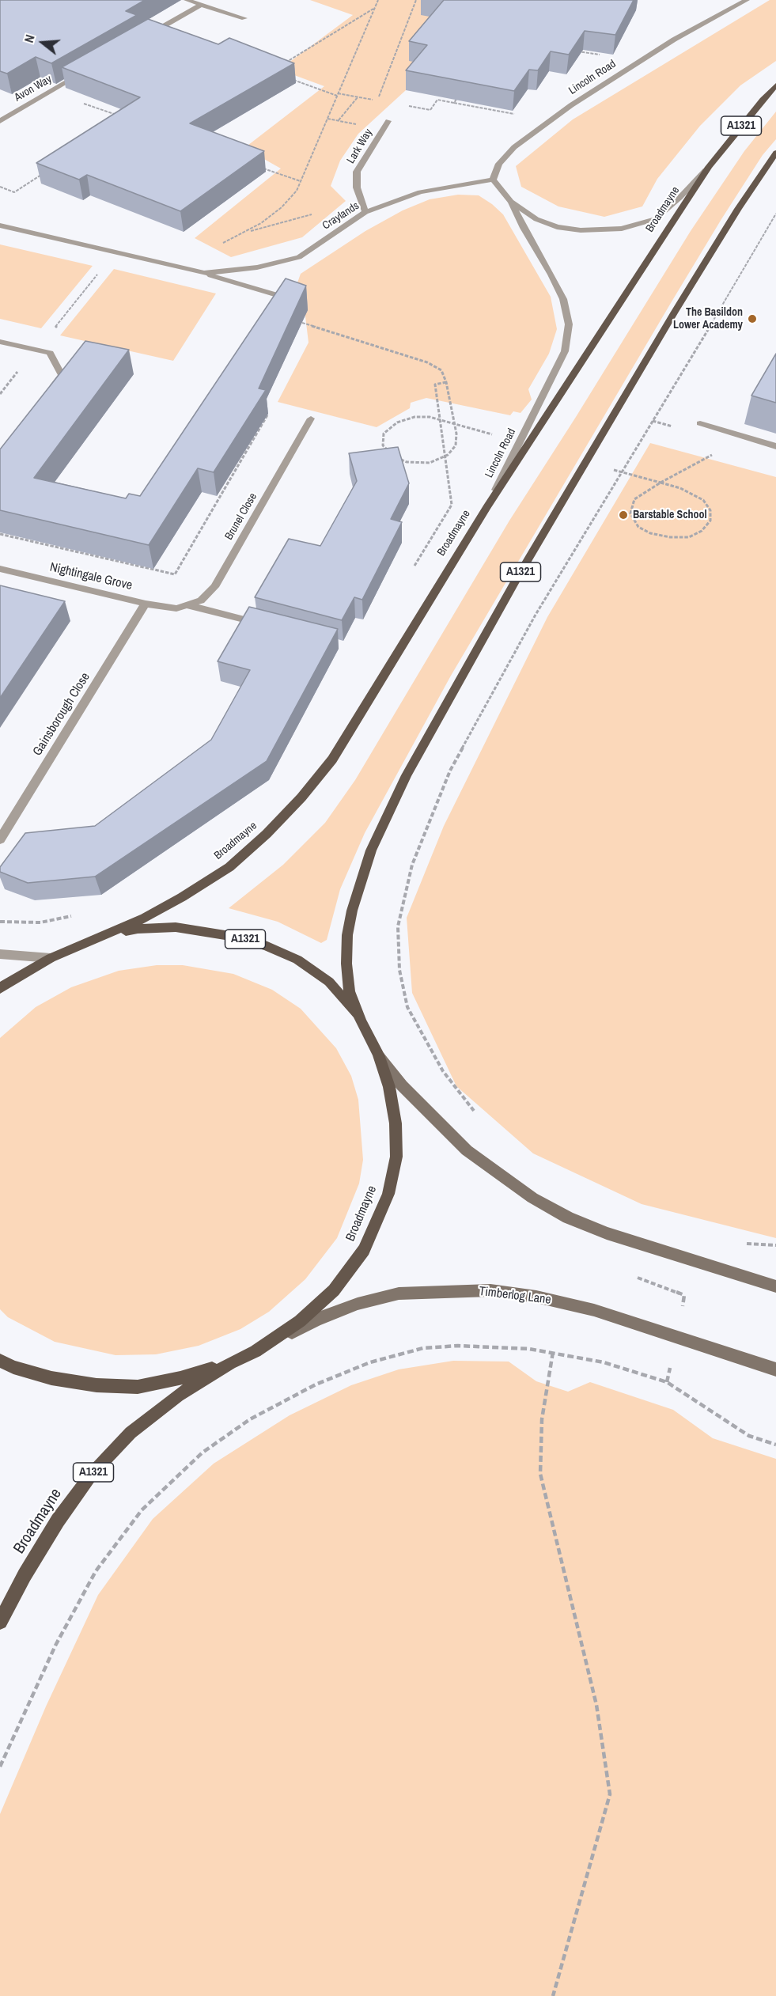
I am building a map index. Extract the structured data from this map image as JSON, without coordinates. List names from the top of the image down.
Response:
{
  "streets": {
    "main road": ["A1321", "Broadmayne", "Timberlog Lane"],
    "street": [
      "Lincoln Road",
      "Avon Way",
      "Lark Way",
      "Craylands",
      "Brunel Close",
      "Nightingale Grove",
      "Gainsborough Close"
    ]
  },
  "crossings": [
    ["Lincoln Road", "Broadmayne"],
    ["Lincoln Road", "Craylands"],
    ["Lark Way", "Craylands"],
    ["Broadmayne", "Timberlog Lane"],
    ["Brunel Close", "Nightingale Grove"],
    ["Nightingale Grove", "Gainsborough Close"]
  ],
  "places": ["The Basildon Lower Academy", "Barstable School"],
  "north": "left"
}
